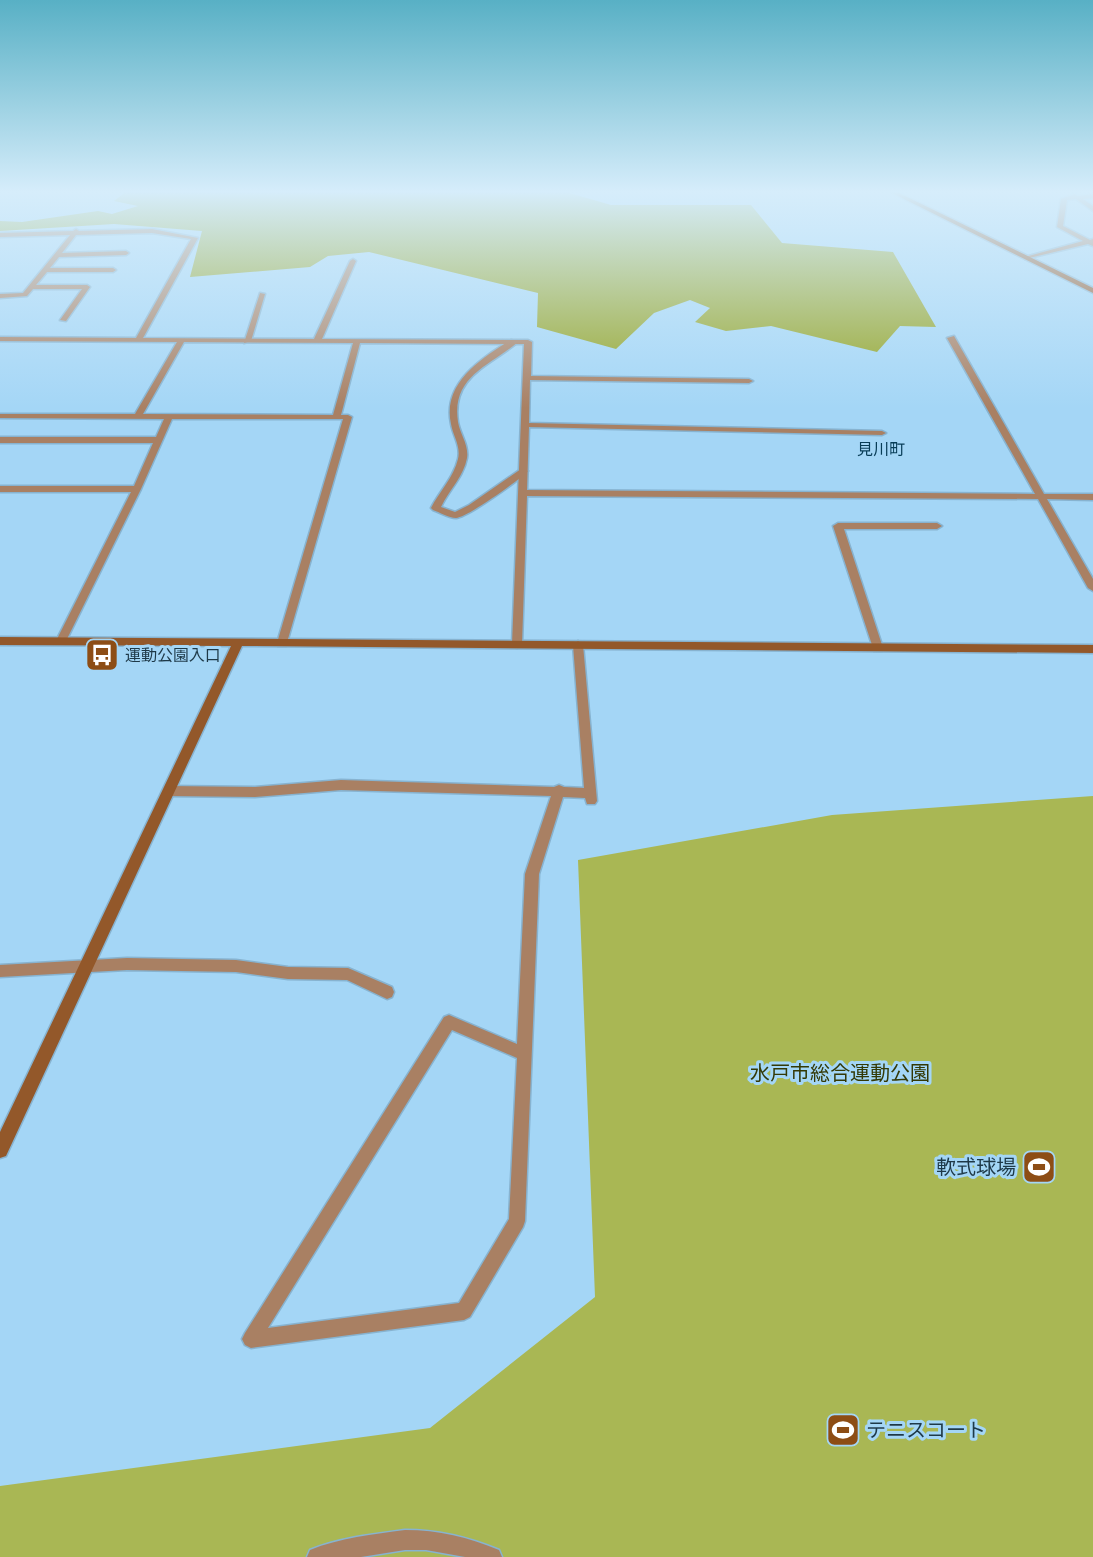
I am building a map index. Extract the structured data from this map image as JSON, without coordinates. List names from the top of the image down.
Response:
{
  "districts": ["見川町"],
  "parks": ["水戸市総合運動公園"],
  "places": {
    "bus stop": ["運動公園入口"],
    "sports": ["軟式球場", "テニスコート"]
  }
}
